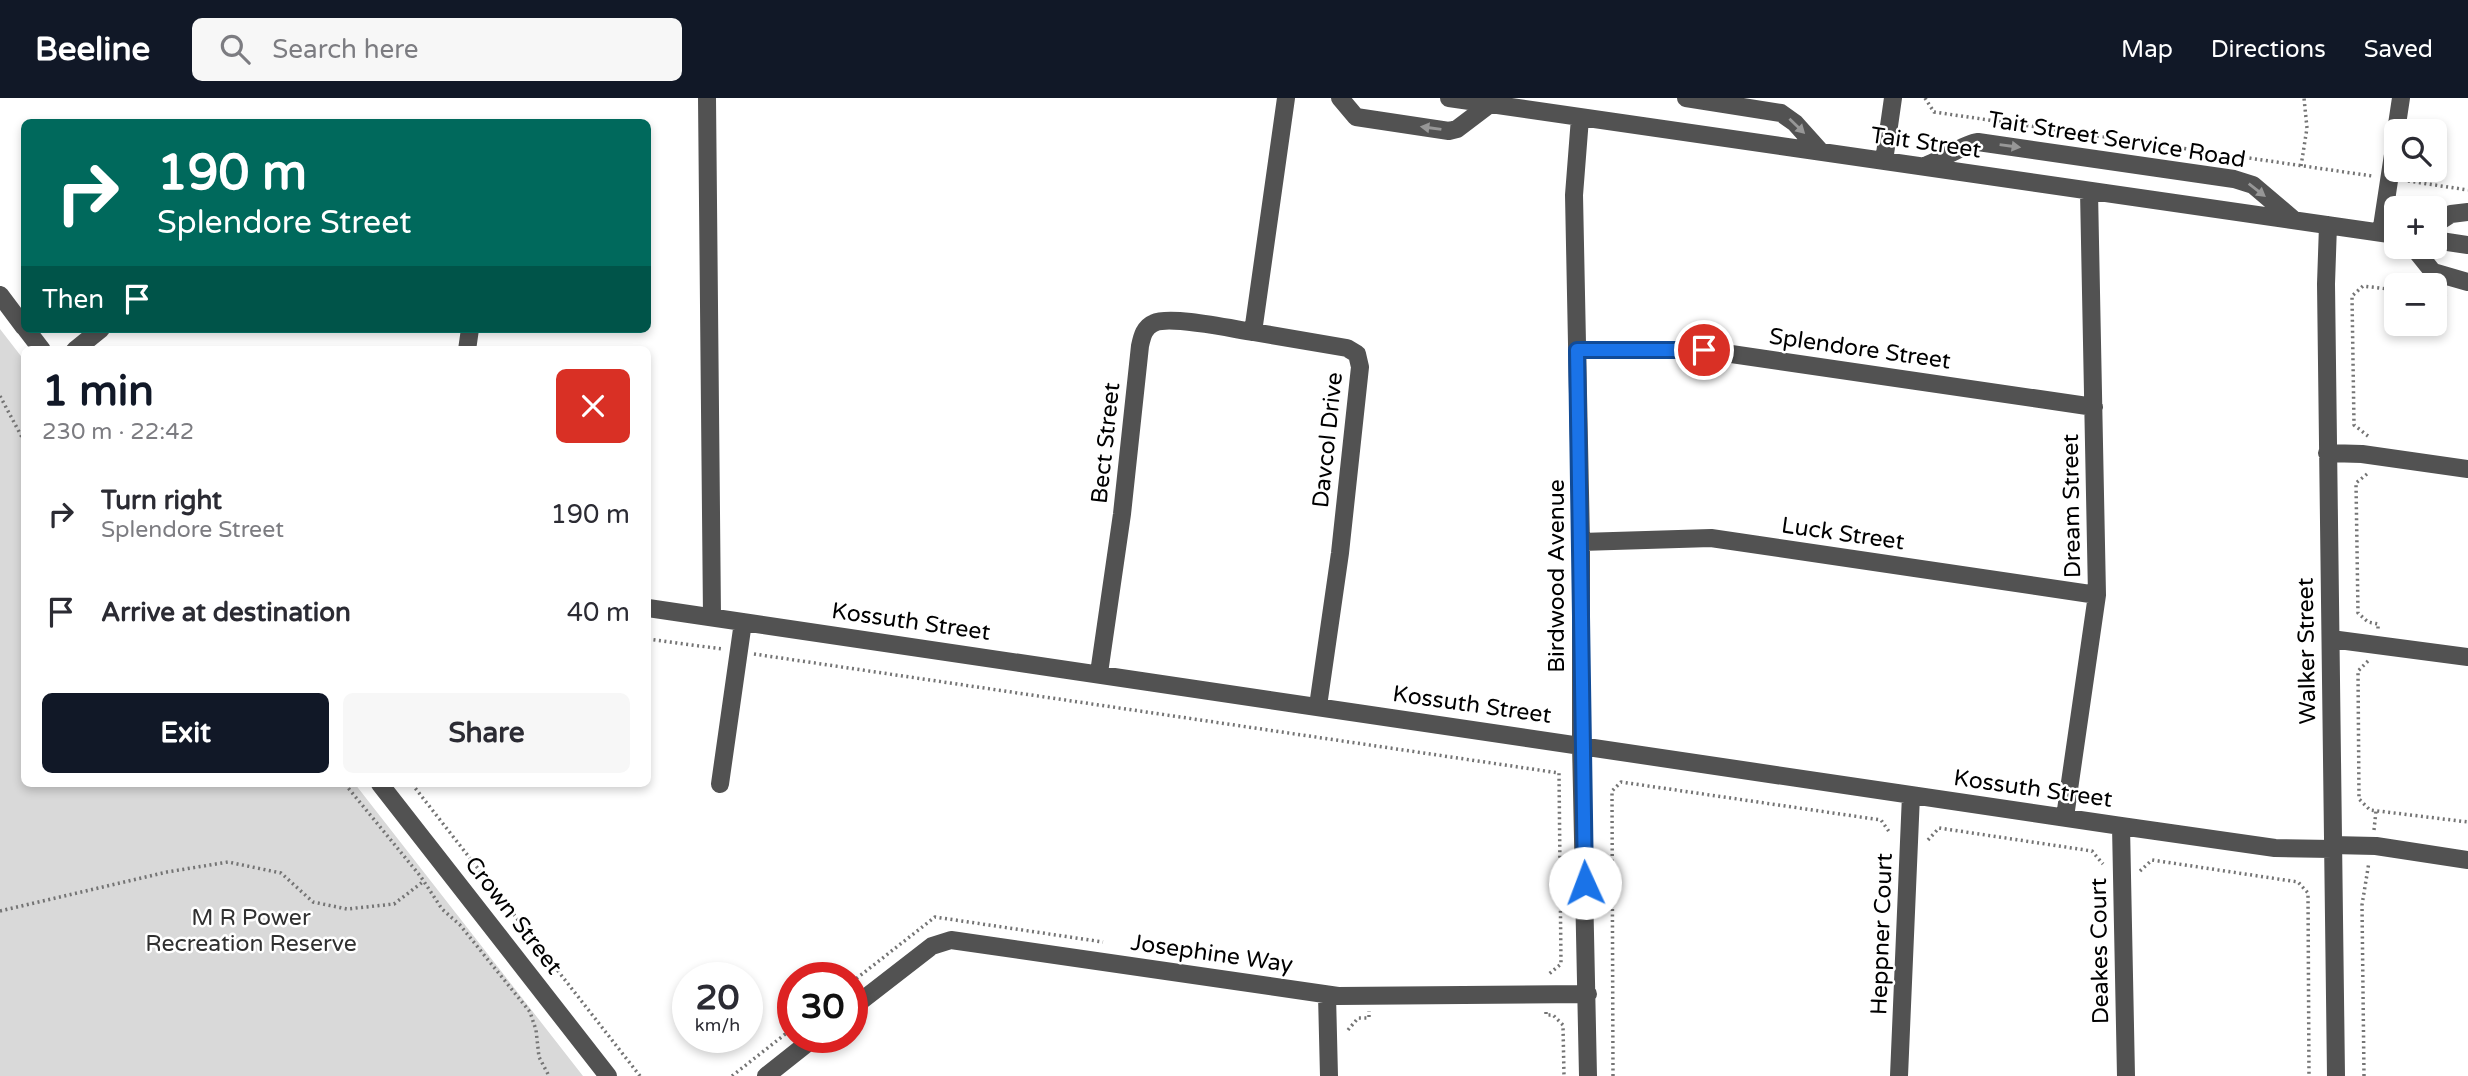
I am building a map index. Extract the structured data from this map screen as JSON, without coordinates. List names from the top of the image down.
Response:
{
  "streets": {
    "street": [
      "Tait Street Service Road",
      "Tait Street",
      "Splendore Street",
      "Davcol Drive",
      "Bect Street",
      "Dream Street",
      "Luck Street",
      "Birdwood Avenue",
      "Kossuth Street",
      "Walker Street",
      "Crown Street",
      "Heppner Court",
      "Deakes Court",
      "Josephine Way"
    ]
  },
  "crossings": [
    ["Tait Street Service Road", "Tait Street"],
    ["Tait Street", "Dream Street"],
    ["Tait Street", "Birdwood Avenue"],
    ["Tait Street", "Walker Street"],
    ["Splendore Street", "Dream Street"],
    ["Splendore Street", "Birdwood Avenue"],
    ["Davcol Drive", "Bect Street"],
    ["Davcol Drive", "Kossuth Street"],
    ["Bect Street", "Kossuth Street"],
    ["Dream Street", "Luck Street"],
    ["Dream Street", "Kossuth Street"],
    ["Luck Street", "Birdwood Avenue"],
    ["Birdwood Avenue", "Kossuth Street"],
    ["Birdwood Avenue", "Josephine Way"],
    ["Kossuth Street", "Walker Street"],
    ["Kossuth Street", "Heppner Court"],
    ["Kossuth Street", "Deakes Court"]
  ],
  "one_way": ["Tait Street Service Road"],
  "parks": ["M R Power Recreation Reserve"],
  "page": {
    "header": "Beeline",
    "search": "Search here",
    "nav": ["Map", "Directions", "Saved"],
    "map_buttons": ["+", "−"],
    "turn": ["190 m", "Splendore Street"],
    "then": "Then",
    "heading": ["1 min", "230 m · 22:42"],
    "list": [
      {
        "name": "Turn right",
        "note": "Splendore Street",
        "value": "190 m"
      },
      {
        "name": "Arrive at destination",
        "value": "40 m"
      }
    ],
    "buttons": ["Exit", "Share"],
    "speed": "20 km/h",
    "limit": "30"
  }
}
